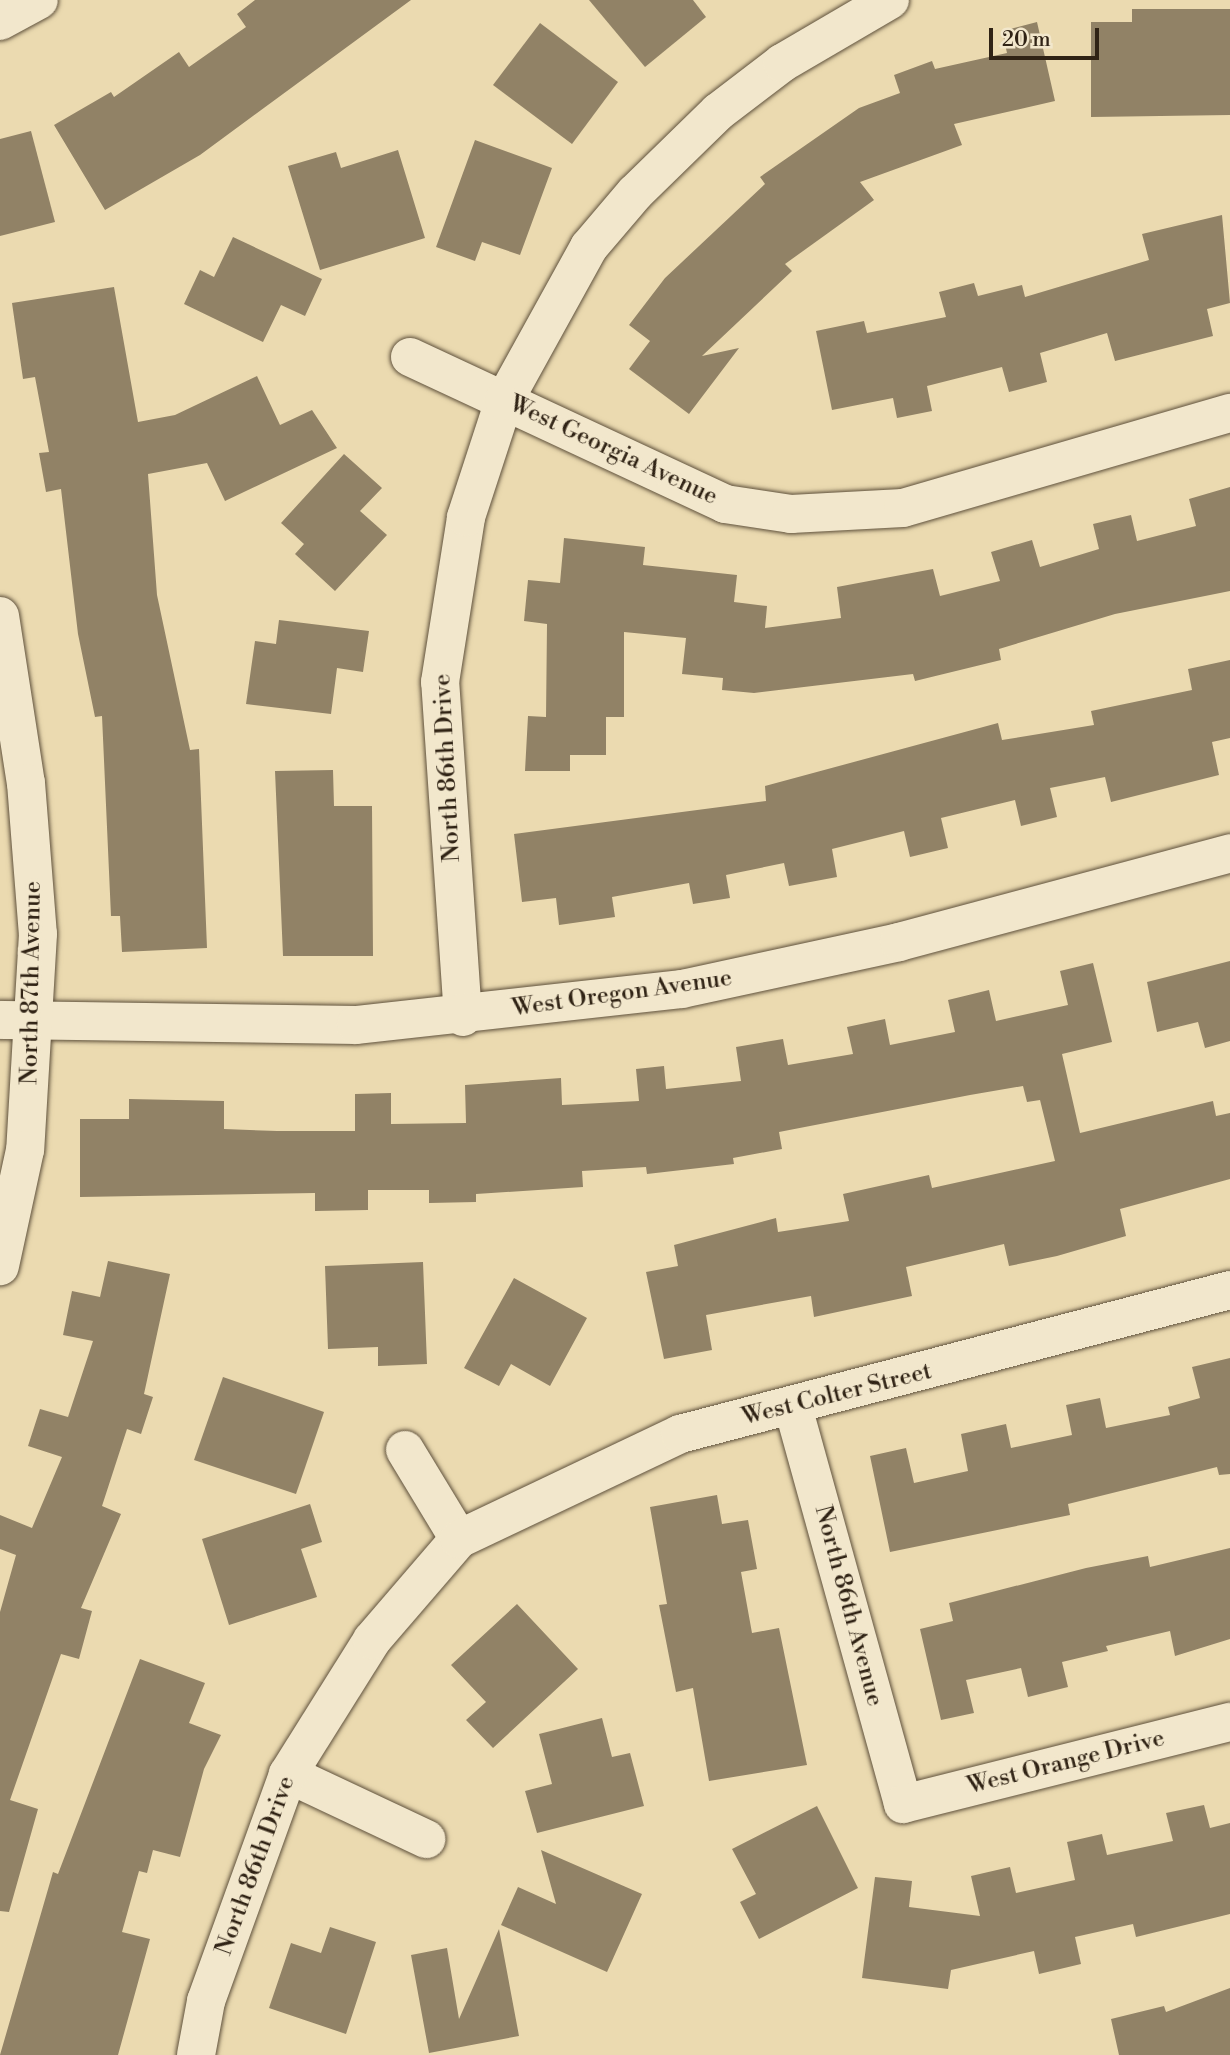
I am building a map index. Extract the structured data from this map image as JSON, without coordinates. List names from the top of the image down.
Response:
{
  "streets": {
    "street": [
      "West Georgia Avenue",
      "North 86th Drive",
      "North 87th Avenue",
      "West Oregon Avenue",
      "West Colter Street",
      "North 86th Avenue",
      "West Orange Drive"
    ]
  },
  "crossings": [
    ["West Georgia Avenue", "North 86th Drive"],
    ["North 86th Drive", "West Oregon Avenue"],
    ["North 86th Drive", "West Colter Street"],
    ["North 87th Avenue", "West Oregon Avenue"],
    ["West Colter Street", "North 86th Avenue"],
    ["North 86th Avenue", "West Orange Drive"]
  ],
  "scale_bar": "20 m"
}
